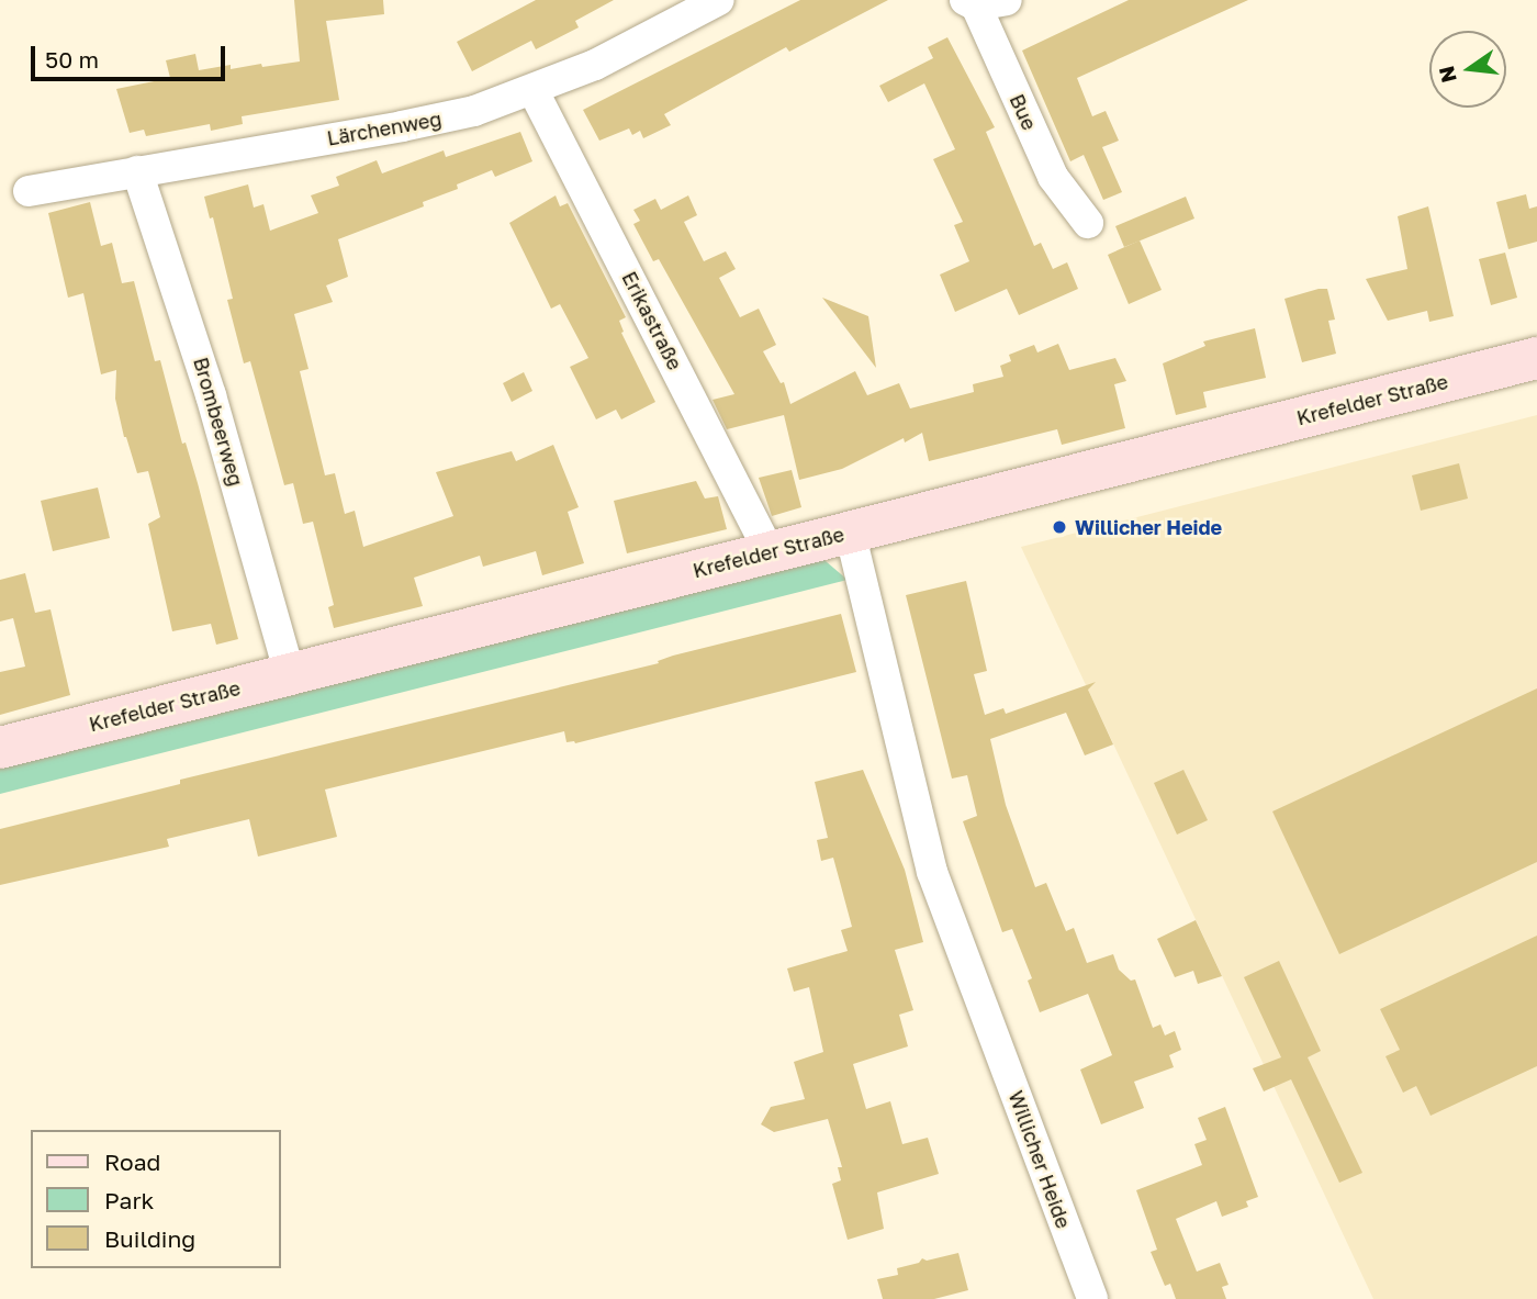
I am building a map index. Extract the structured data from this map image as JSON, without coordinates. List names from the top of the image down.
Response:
{
  "streets": {
    "main road": ["Krefelder Straße"],
    "street": [
      "Bue",
      "Lärchenweg",
      "Erikastraße",
      "Brombeerweg",
      "Willicher Heide"
    ]
  },
  "crossings": [
    ["Lärchenweg", "Erikastraße"],
    ["Lärchenweg", "Brombeerweg"],
    ["Erikastraße", "Krefelder Straße"],
    ["Krefelder Straße", "Brombeerweg"],
    ["Krefelder Straße", "Willicher Heide"]
  ],
  "places": ["Willicher Heide"],
  "legend": ["Road", "Park", "Building"],
  "scale_bar": "50 m",
  "north": "left"
}
